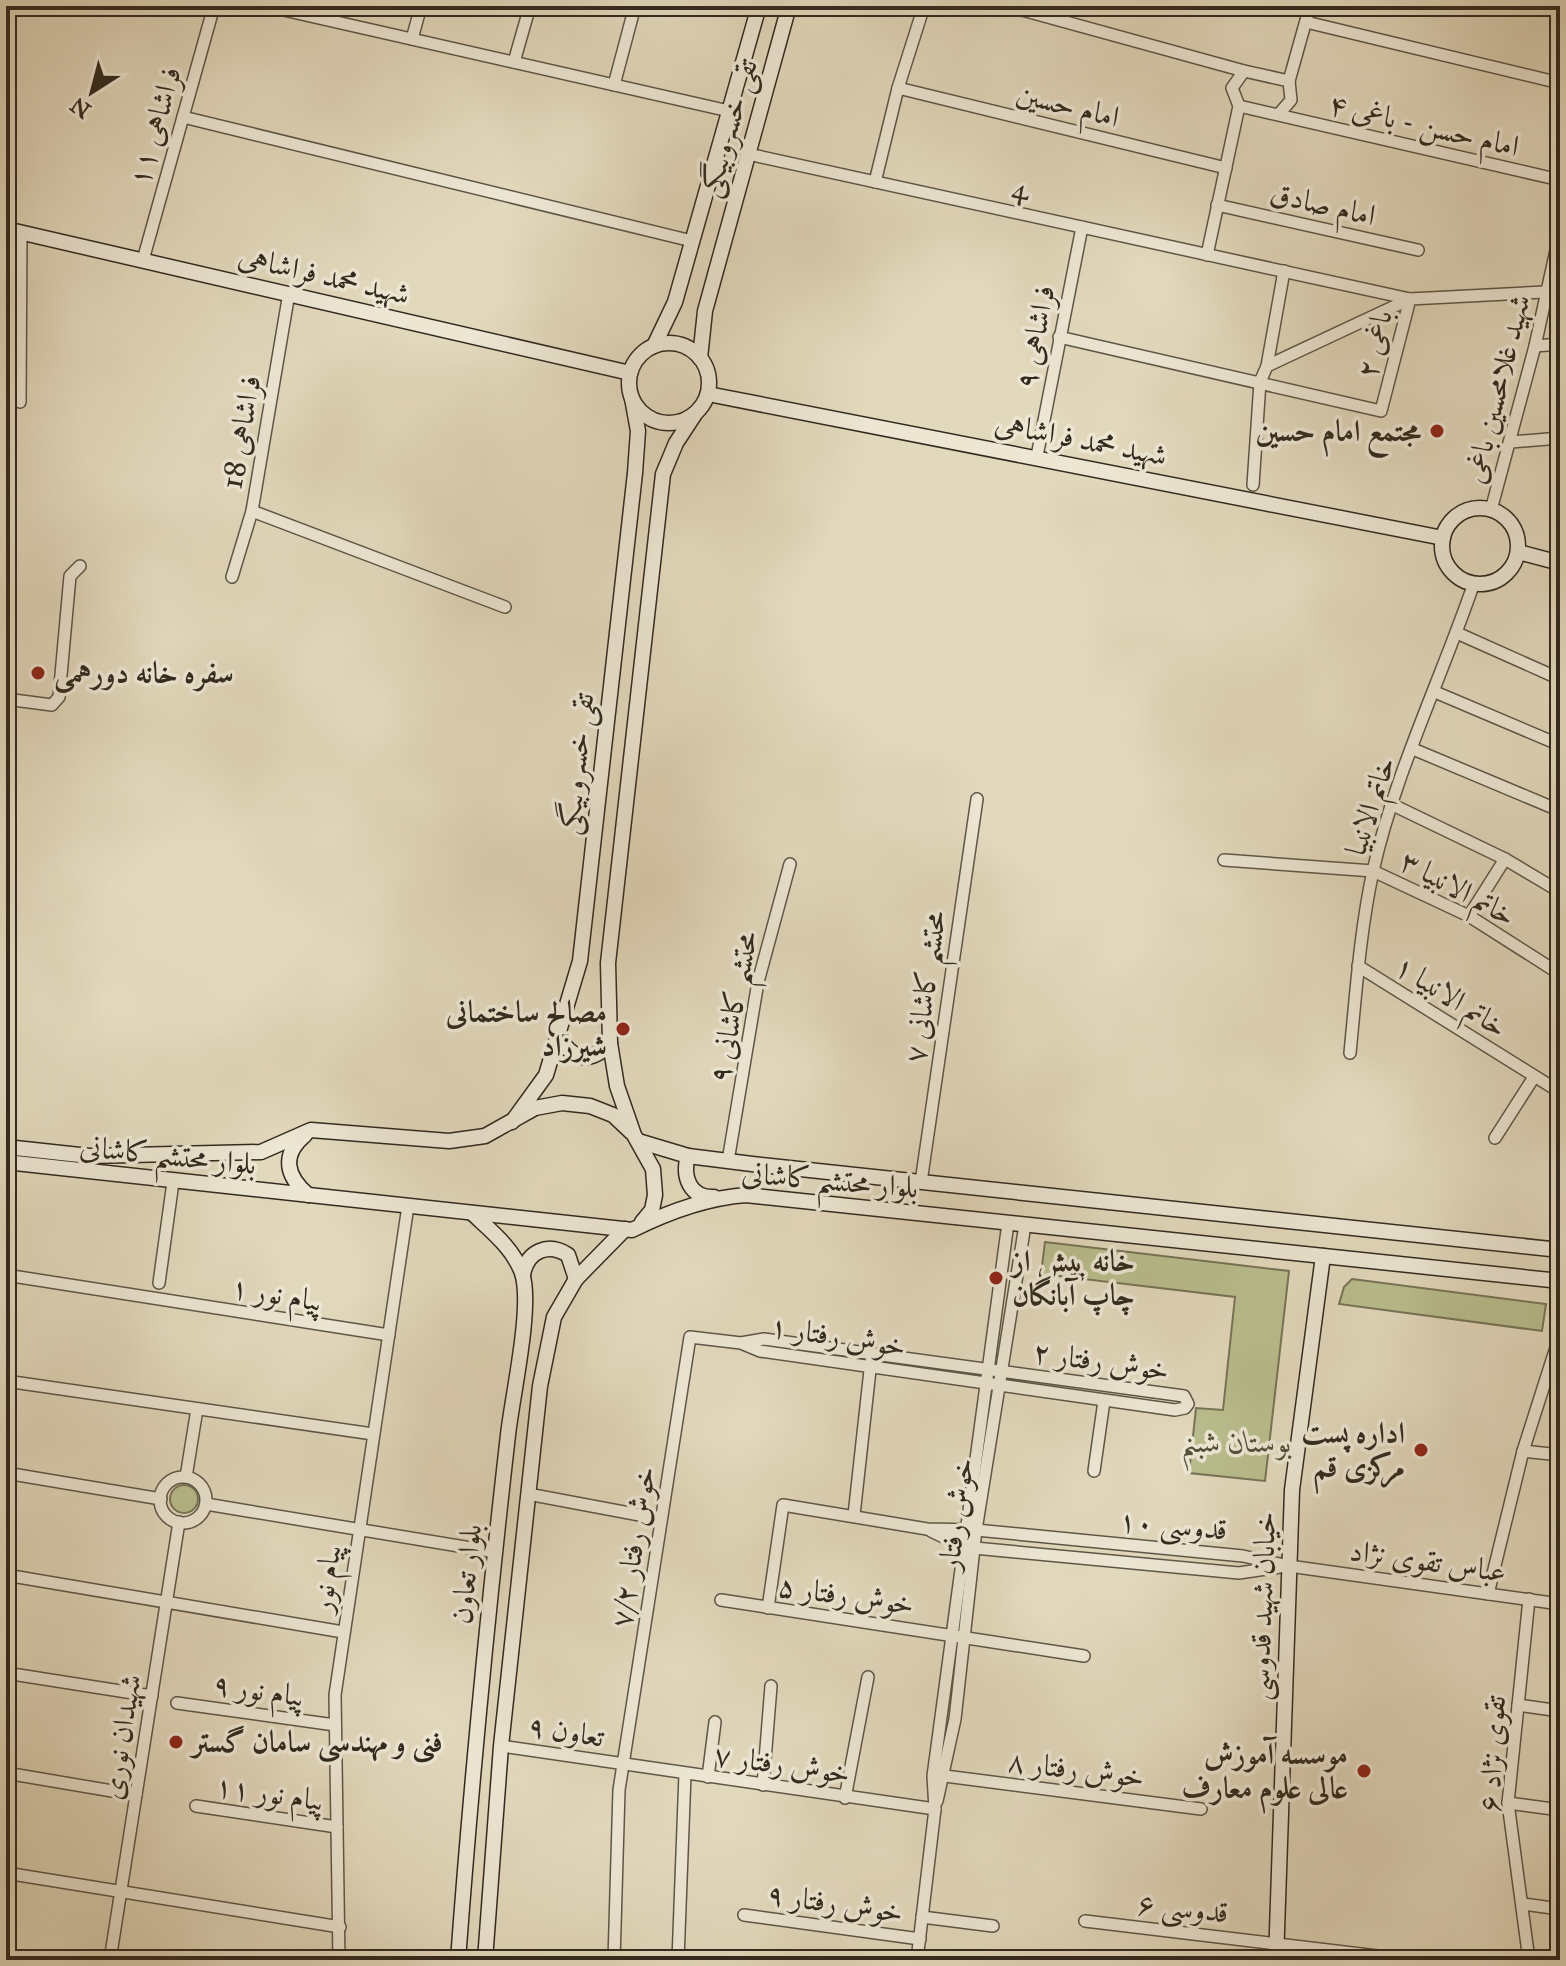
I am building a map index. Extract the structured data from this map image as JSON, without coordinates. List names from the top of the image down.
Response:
{
  "streets": {
    "main road": [
      "تقی خسروبیگی",
      "شهید محمد فراشاهی",
      "بلوار محتشم کاشانی",
      "بلوار تعاون",
      "خیابان شهید قدوسی"
    ],
    "street": [
      "امام حسین",
      "امام حسن - باغی ۴",
      "فراشاهی ۱۱",
      "4",
      "امام صادق",
      "فراشاهی ۹",
      "باغی ۲",
      "شهید غلامحسین باغی",
      "فراشاهی 18",
      "خاتم الانبیا",
      "خاتم الانبیا ۳",
      "محتشم کاشانی ۷",
      "خاتم الانبیا ۱",
      "محتشم کاشانی ۹",
      "پیام نور ۱",
      "خوش رفتار ۱",
      "خوش رفتار ۲",
      "خوش رفتار",
      "قدوسی ۱۰",
      "خوش رفتار ۷/۲",
      "عباس تقوی نژاد",
      "پیام نور",
      "خوش رفتار ۵",
      "پیام نور ۹",
      "تعاون ۹",
      "شهیدان نوری",
      "تقوی نژاد ۶",
      "خوش رفتار ۷",
      "خوش رفتار ۸",
      "پیام نور ۱۱",
      "خوش رفتار ۹",
      "قدوسی ۶"
    ]
  },
  "crossings": [
    ["فراشاهی ۱۱", "شهید محمد فراشاهی"],
    ["تقی خسروبیگی", "4"],
    ["تقی خسروبیگی", "شهید محمد فراشاهی"],
    ["تقی خسروبیگی", "بلوار محتشم کاشانی"],
    ["تقی خسروبیگی", "بلوار تعاون"],
    ["4", "فراشاهی ۹"],
    ["4", "باغی ۲"],
    ["شهید محمد فراشاهی", "فراشاهی ۹"],
    ["شهید محمد فراشاهی", "شهید غلامحسین باغی"],
    ["شهید محمد فراشاهی", "فراشاهی 18"],
    ["شهید محمد فراشاهی", "خاتم الانبیا"],
    ["باغی ۲", "شهید غلامحسین باغی"],
    ["شهید غلامحسین باغی", "خاتم الانبیا"],
    ["خاتم الانبیا", "خاتم الانبیا ۳"],
    ["خاتم الانبیا", "خاتم الانبیا ۱"],
    ["محتشم کاشانی ۷", "بلوار محتشم کاشانی"],
    ["محتشم کاشانی ۹", "بلوار محتشم کاشانی"],
    ["بلوار محتشم کاشانی", "خوش رفتار"],
    ["بلوار محتشم کاشانی", "بلوار تعاون"],
    ["بلوار محتشم کاشانی", "پیام نور"],
    ["بلوار محتشم کاشانی", "خیابان شهید قدوسی"],
    ["پیام نور ۱", "پیام نور"],
    ["خوش رفتار ۱", "خوش رفتار ۲"],
    ["خوش رفتار ۱", "خوش رفتار"],
    ["خوش رفتار ۱", "خوش رفتار ۷/۲"],
    ["خوش رفتار ۲", "خوش رفتار"],
    ["خوش رفتار", "قدوسی ۱۰"],
    ["خوش رفتار", "خوش رفتار ۵"],
    ["خوش رفتار", "خوش رفتار ۷"],
    ["خوش رفتار", "خوش رفتار ۸"],
    ["خوش رفتار", "خوش رفتار ۹"],
    ["قدوسی ۱۰", "عباس تقوی نژاد"],
    ["قدوسی ۱۰", "خیابان شهید قدوسی"],
    ["خوش رفتار ۷/۲", "تعاون ۹"],
    ["خوش رفتار ۷/۲", "خوش رفتار ۷"],
    ["عباس تقوی نژاد", "خیابان شهید قدوسی"],
    ["عباس تقوی نژاد", "تقوی نژاد ۶"],
    ["بلوار تعاون", "تعاون ۹"],
    ["پیام نور", "پیام نور ۹"],
    ["پیام نور", "پیام نور ۱۱"],
    ["خیابان شهید قدوسی", "قدوسی ۶"],
    ["تعاون ۹", "خوش رفتار ۷"]
  ],
  "parks": ["بوستان شبنم"],
  "places": [
    "مجتمع امام حسین",
    "سفره خانه دورهمی",
    "مصالح ساختمانی شیرزاد",
    "خانه پیش از چاپ آبانگان",
    "اداره پست مرکزی قم",
    "فنی و مهندسی سامان گستر",
    "موسسه آموزش عالی علوم معارف"
  ],
  "north": "bottom left"
}
